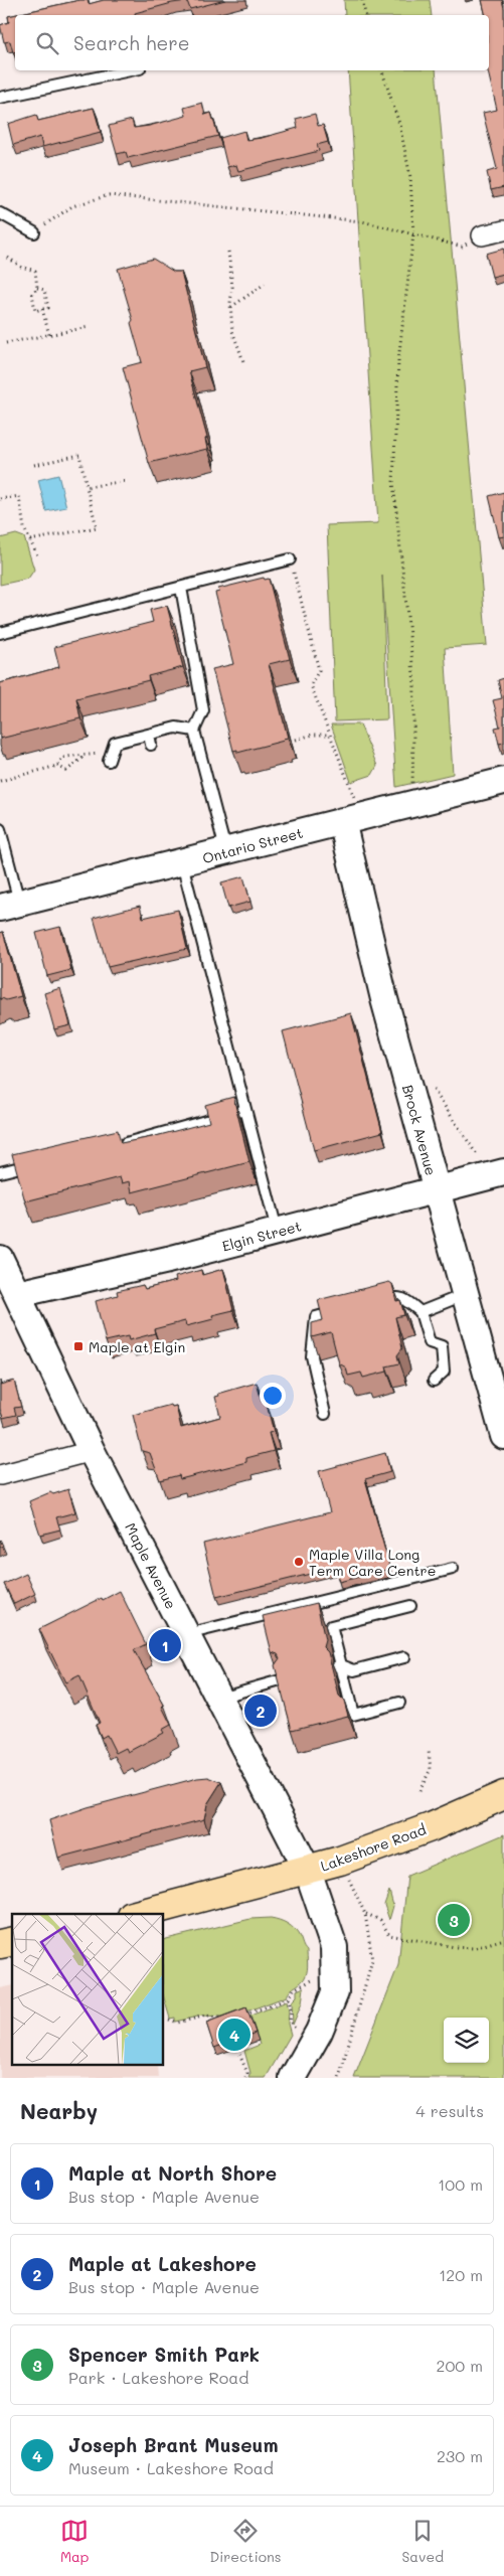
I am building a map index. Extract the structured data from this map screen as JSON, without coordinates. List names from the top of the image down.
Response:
{
  "streets": {
    "main road": ["Lakeshore Road"],
    "street": [
      "Ontario Street",
      "Brock Avenue",
      "Elgin Street",
      "Maple Avenue"
    ]
  },
  "crossings": [
    ["Ontario Street", "Brock Avenue"],
    ["Brock Avenue", "Elgin Street"],
    ["Elgin Street", "Maple Avenue"],
    ["Maple Avenue", "Lakeshore Road"]
  ],
  "places": {
    "transit": ["Maple at Elgin"],
    "other": ["Maple Villa Long Term Care Centre"]
  },
  "page": {
    "search": "Search here",
    "pins": [
      "1",
      "2",
      "3",
      "4"
    ],
    "heading": ["Nearby", "4 results"],
    "list": [
      {
        "mark": "1",
        "name": "Maple at North Shore",
        "note": "Bus stop · Maple Avenue",
        "value": "100 m"
      },
      {
        "mark": "2",
        "name": "Maple at Lakeshore",
        "note": "Bus stop · Maple Avenue",
        "value": "120 m"
      },
      {
        "mark": "3",
        "name": "Spencer Smith Park",
        "note": "Park · Lakeshore Road",
        "value": "200 m"
      },
      {
        "mark": "4",
        "name": "Joseph Brant Museum",
        "note": "Museum · Lakeshore Road",
        "value": "230 m"
      }
    ],
    "nav": ["Map", "Directions", "Saved"]
  }
}
